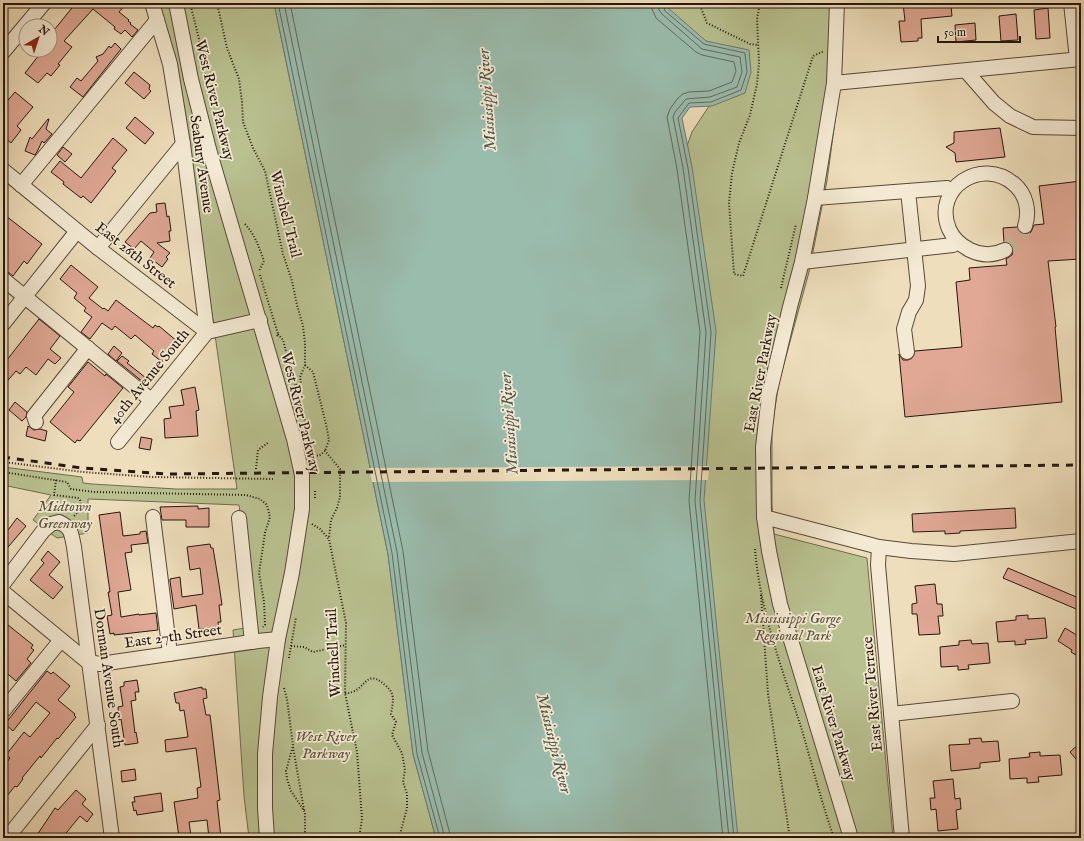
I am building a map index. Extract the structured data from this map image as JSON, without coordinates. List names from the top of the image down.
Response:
{
  "streets": {
    "street": [
      "West River Parkway",
      "Seabury Avenue",
      "East 26th Street",
      "East River Parkway",
      "40th Avenue South",
      "East 27th Street",
      "Dorman Avenue South",
      "East River Terrace"
    ],
    "path": ["Winchell Trail"]
  },
  "crossings": [
    ["West River Parkway", "East 27th Street"],
    ["Seabury Avenue", "East 26th Street"],
    ["Seabury Avenue", "40th Avenue South"],
    ["East 26th Street", "40th Avenue South"],
    ["East 27th Street", "Dorman Avenue South"]
  ],
  "water": ["Mississippi River"],
  "parks": ["Midtown Greenway", "Mississippi Gorge Regional Park", "West River Parkway"],
  "scale_bar": "50 m",
  "north": "top right"
}
